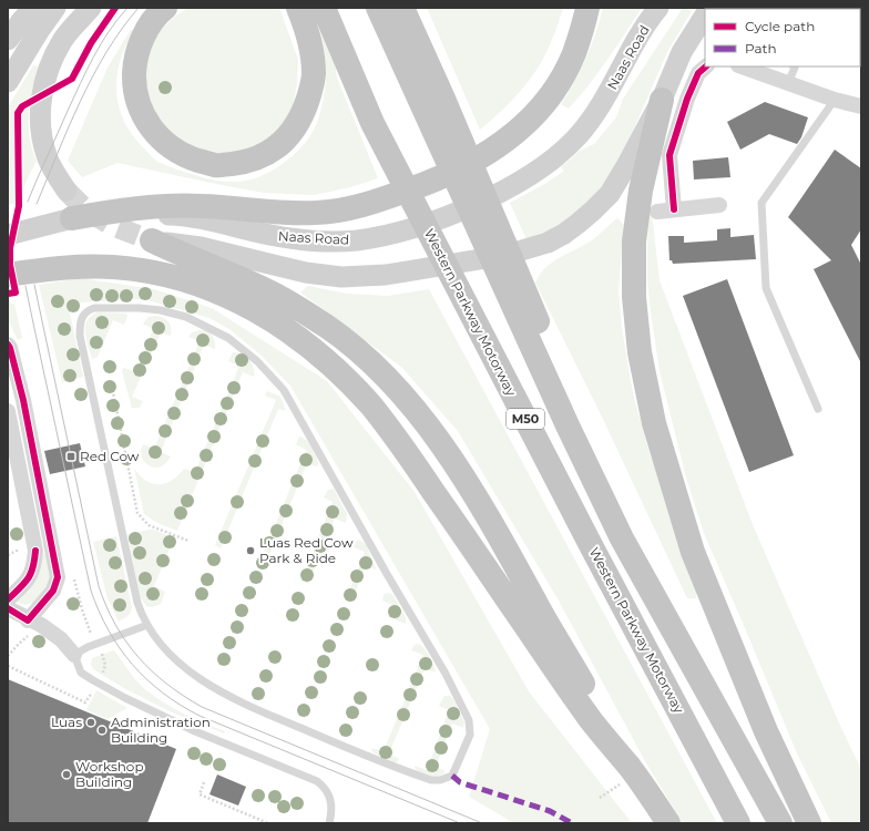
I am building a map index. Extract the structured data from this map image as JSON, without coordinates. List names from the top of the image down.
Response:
{
  "streets": {
    "highway": ["Western Parkway Motorway", "M50"],
    "main road": ["Naas Road"]
  },
  "places": {
    "transit": ["Red Cow"],
    "other": [
      "Luas Red Cow Park & Ride",
      "Luas",
      "Administration Building",
      "Workshop Building"
    ]
  },
  "legend": ["Cycle path", "Path"]
}
